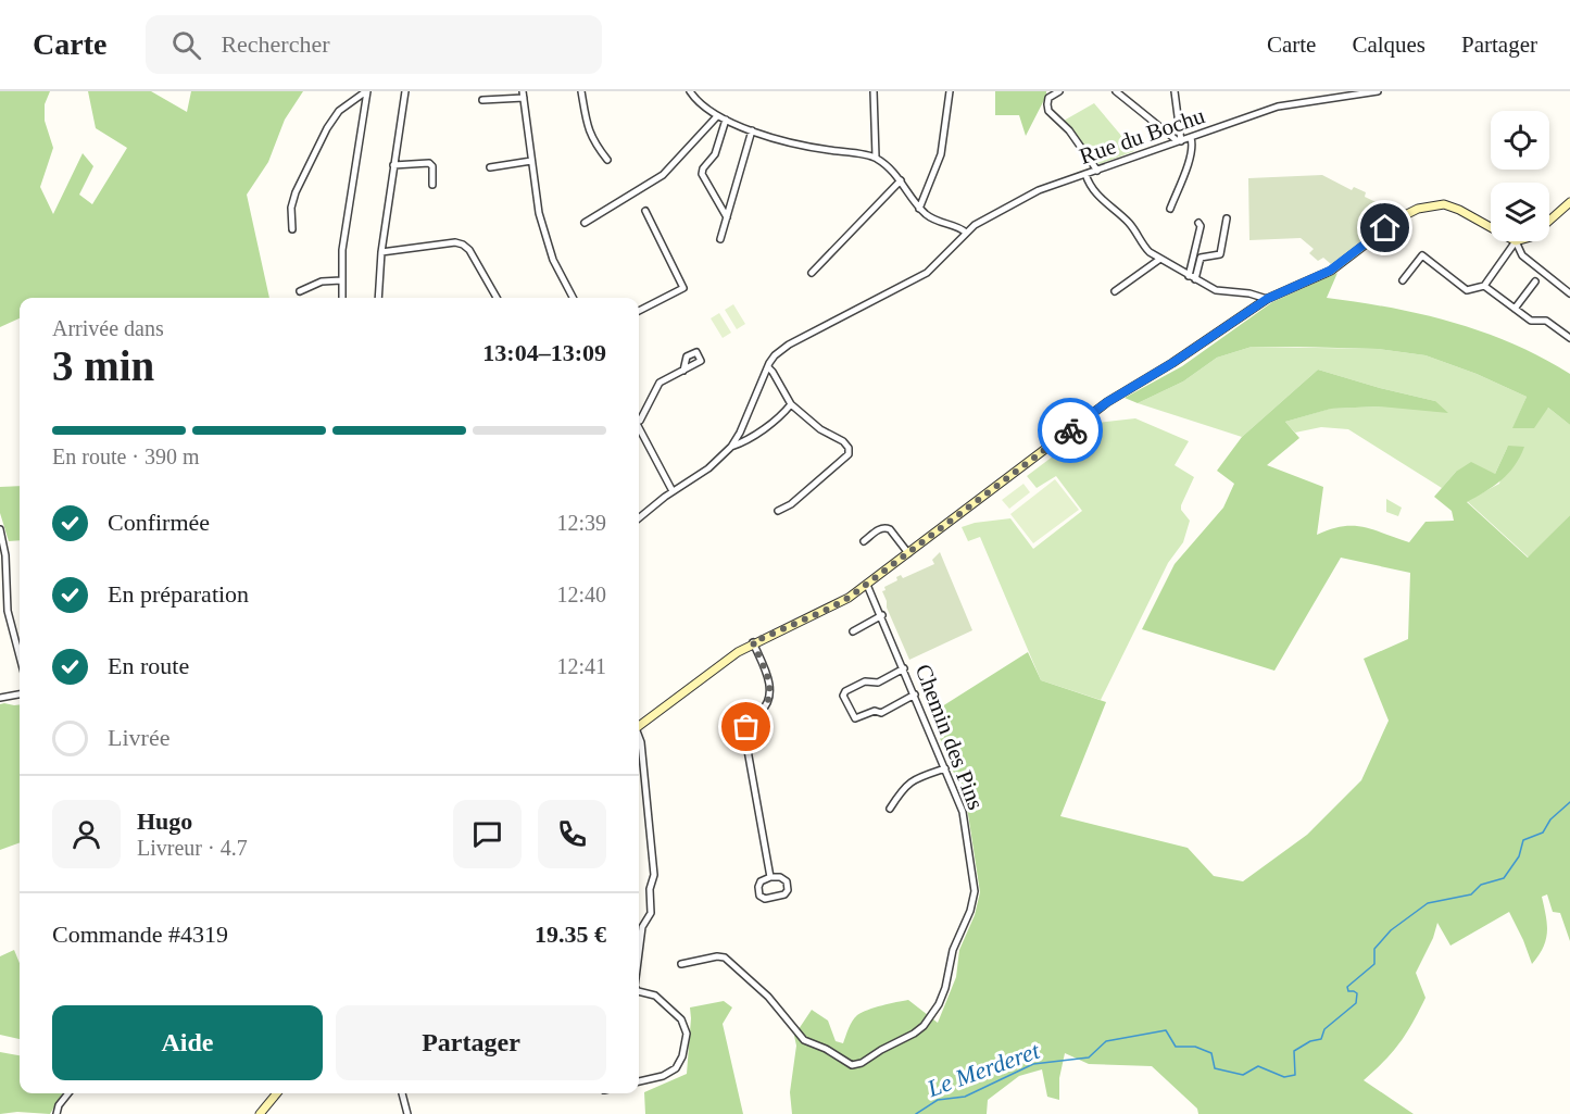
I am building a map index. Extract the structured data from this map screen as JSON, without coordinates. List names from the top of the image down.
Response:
{
  "streets": {
    "street": ["Rue du Bochu", "Chemin des Pins"]
  },
  "water": ["Le Merderet"],
  "page": {
    "header": "Carte",
    "search": "Rechercher",
    "nav": ["Carte", "Calques", "Partager"],
    "heading": ["3 min", "Arrivée dans", "13:04–13:09"],
    "panel": [
      "Hugo",
      "Livreur · 4.7",
      "Commande #4319",
      "19.35 €"
    ],
    "bar": "En route · 390 m",
    "list": [
      ["Confirmée", "12:39"],
      ["En préparation", "12:40"],
      ["En route", "12:41"],
      "Livrée"
    ],
    "buttons": ["Aide", "Partager"]
  }
}
